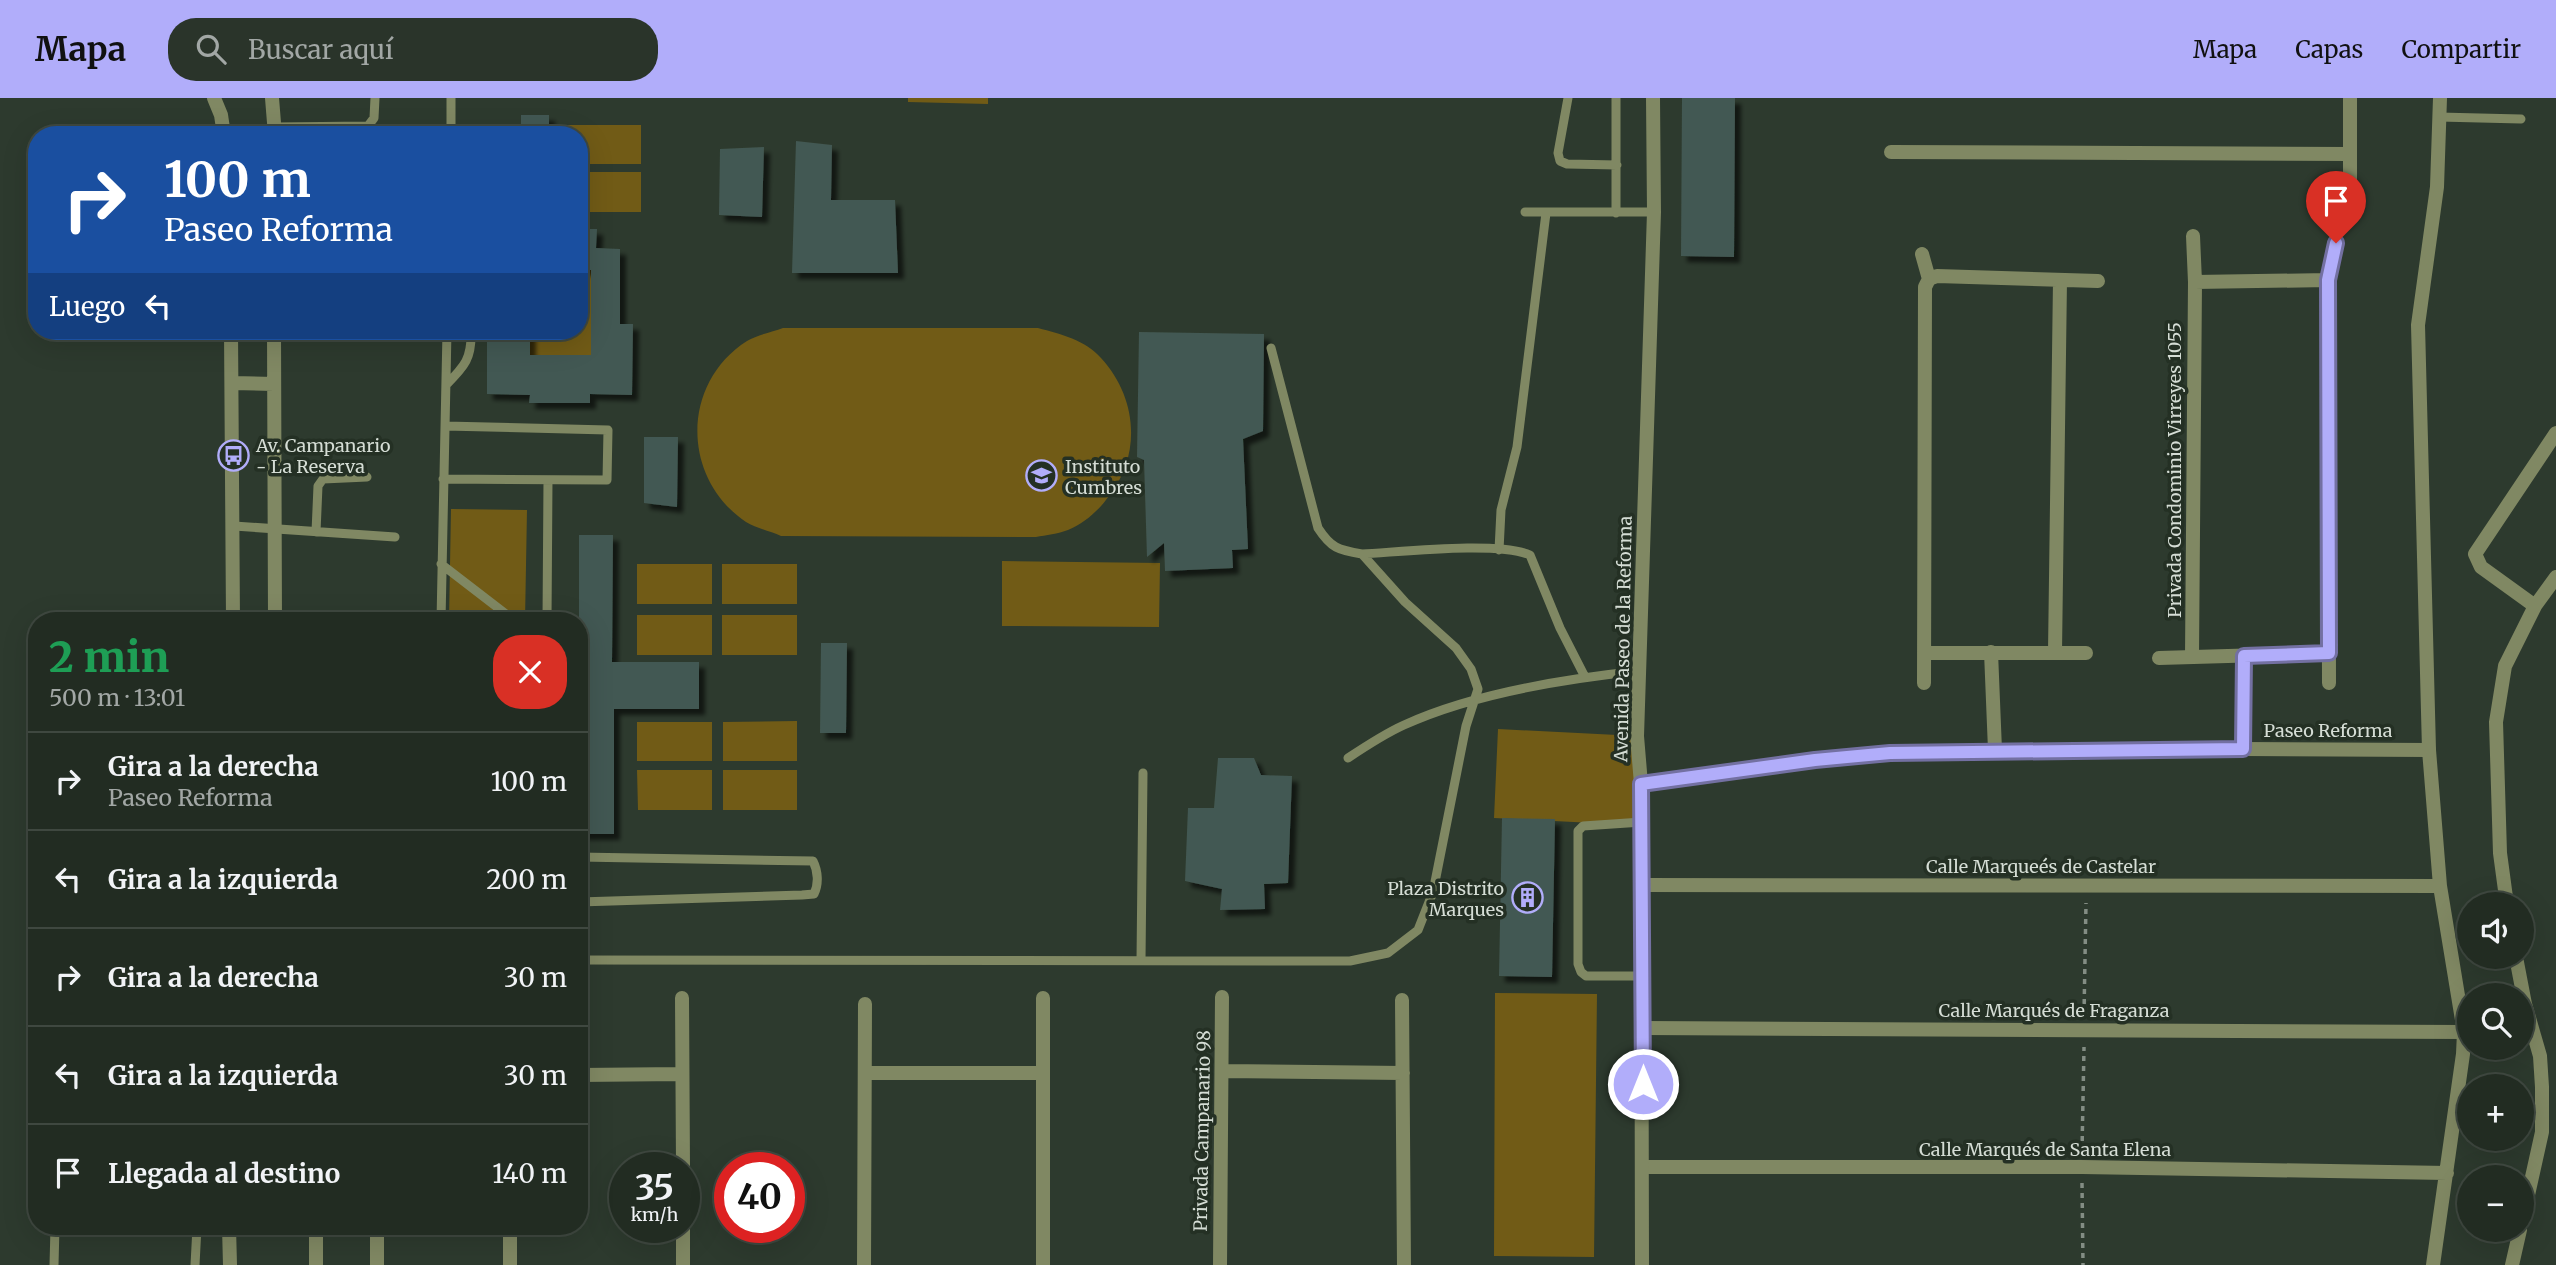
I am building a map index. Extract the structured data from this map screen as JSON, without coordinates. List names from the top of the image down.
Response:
{
  "streets": {
    "street": [
      "Privada Condominio Virreyes 1055",
      "Avenida Paseo de la Reforma",
      "Paseo Reforma",
      "Calle Marqueés de Castelar",
      "Calle Marqués de Fraganza",
      "Privada Campanario 98",
      "Calle Marqués de Santa Elena"
    ]
  },
  "crossings": [
    ["Avenida Paseo de la Reforma", "Paseo Reforma"],
    ["Avenida Paseo de la Reforma", "Calle Marqueés de Castelar"],
    ["Avenida Paseo de la Reforma", "Calle Marqués de Fraganza"],
    ["Avenida Paseo de la Reforma", "Calle Marqués de Santa Elena"]
  ],
  "places": {
    "bus stop": ["Av. Campanario - La Reserva"],
    "school or university": ["Instituto Cumbres"],
    "building": ["Plaza Distrito Marques"]
  },
  "page": {
    "header": "Mapa",
    "search": "Buscar aquí",
    "nav": ["Mapa", "Capas", "Compartir"],
    "turn": ["100 m", "Paseo Reforma"],
    "then": "Luego",
    "heading": ["2 min", "500 m · 13:01"],
    "list": [
      {
        "name": "Gira a la derecha",
        "note": "Paseo Reforma",
        "value": "100 m"
      },
      {
        "name": "Gira a la izquierda",
        "value": "200 m"
      },
      {
        "name": "Gira a la derecha",
        "value": "30 m"
      },
      {
        "name": "Gira a la izquierda",
        "value": "30 m"
      },
      {
        "name": "Llegada al destino",
        "value": "140 m"
      }
    ],
    "map_buttons": ["+", "−"],
    "speed": "35 km/h",
    "limit": "40"
  }
}
